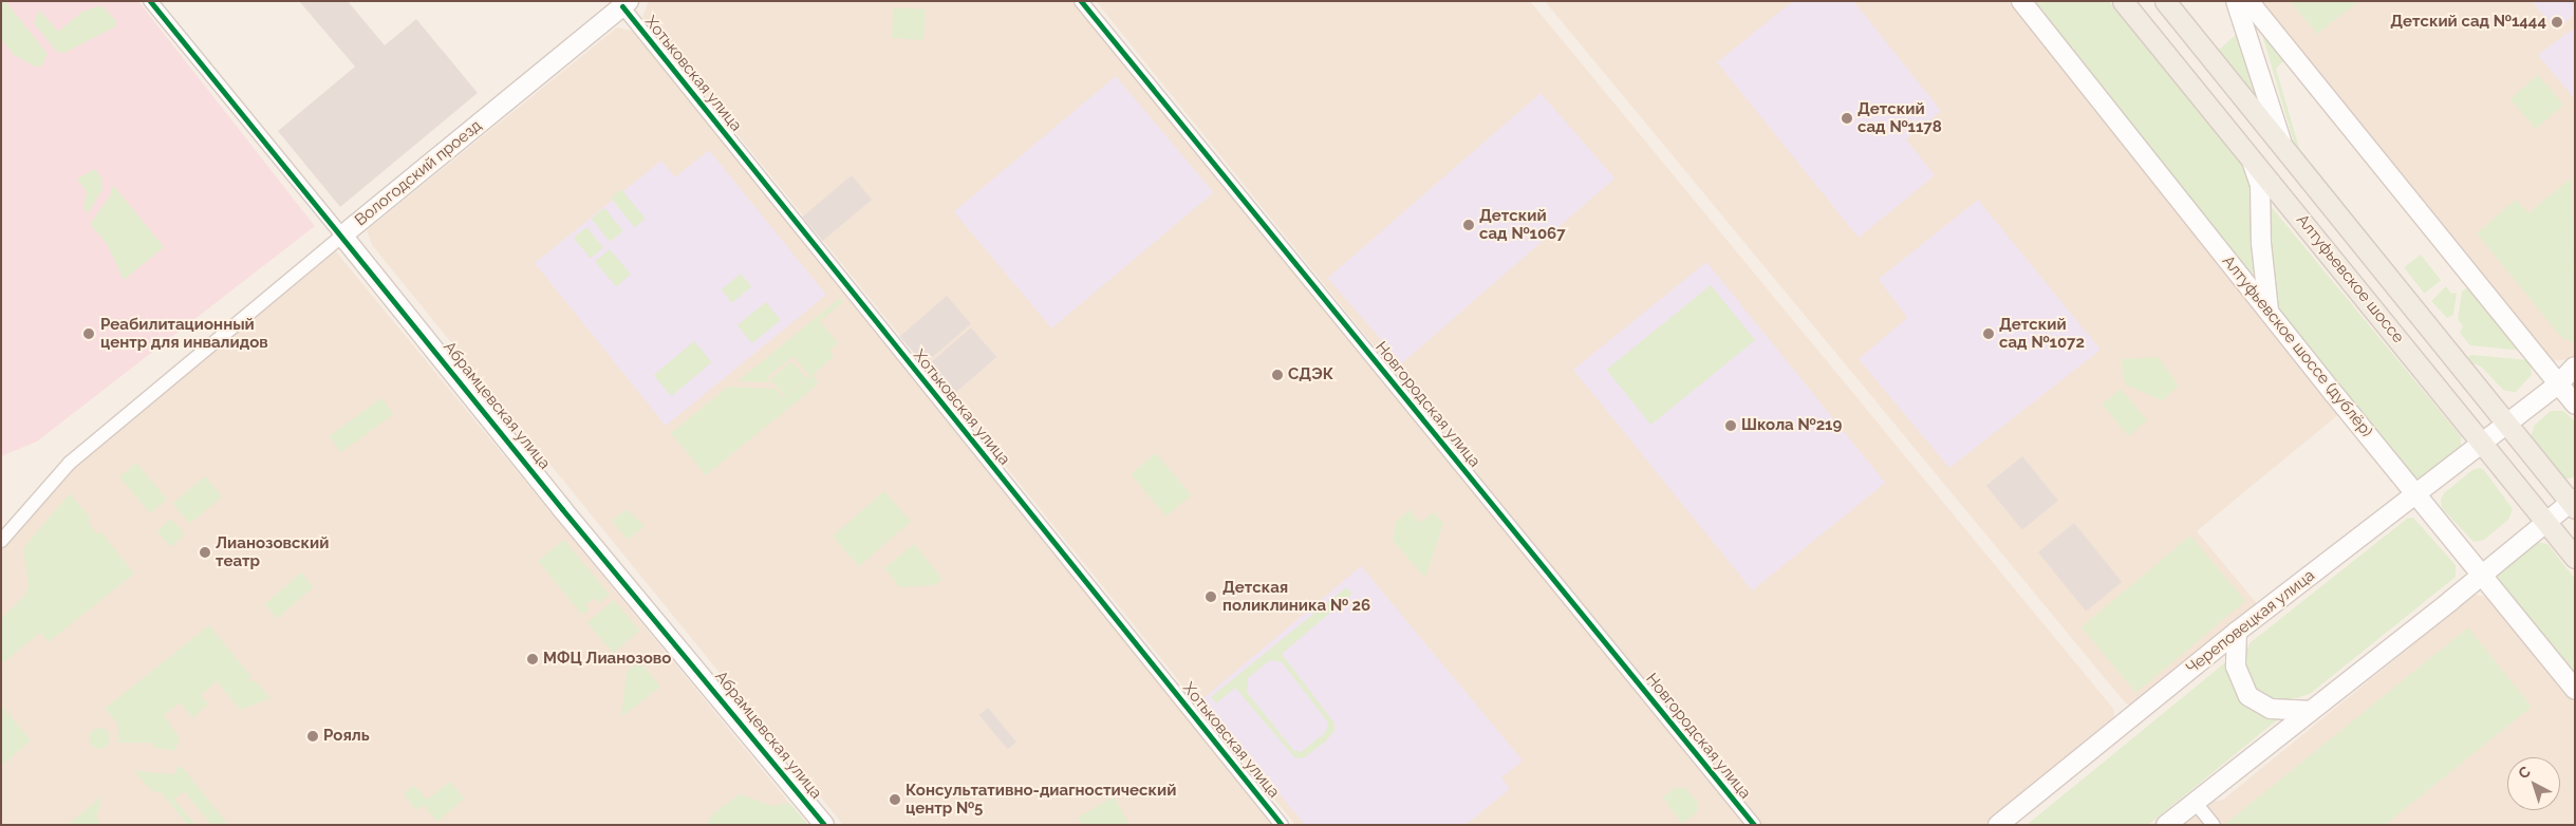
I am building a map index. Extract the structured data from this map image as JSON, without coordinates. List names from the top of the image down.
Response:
{
  "streets": {
    "main road": ["Алтуфьевское шоссе"],
    "street": [
      "Хотьковская улица",
      "Вологодский проезд",
      "Алтуфьевское шоссе (дублёр)",
      "Новгородская улица",
      "Абрамцевская улица",
      "Череповецкая улица"
    ]
  },
  "crossings": [
    ["Хотьковская улица", "Вологодский проезд"],
    ["Вологодский проезд", "Абрамцевская улица"],
    ["Алтуфьевское шоссе", "Череповецкая улица"],
    ["Алтуфьевское шоссе (дублёр)", "Череповецкая улица"]
  ],
  "places": [
    "Детский сад №1444",
    "Детский сад №1178",
    "Детский сад №1067",
    "Реабилитационный центр для инвалидов",
    "Детский сад №1072",
    "СДЭК",
    "Школа №219",
    "Лианозовский театр",
    "Детская поликлиника № 26",
    "МФЦ Лианозово",
    "Рояль",
    "Консультативно-диагностический центр №5"
  ],
  "north": "top left"
}
